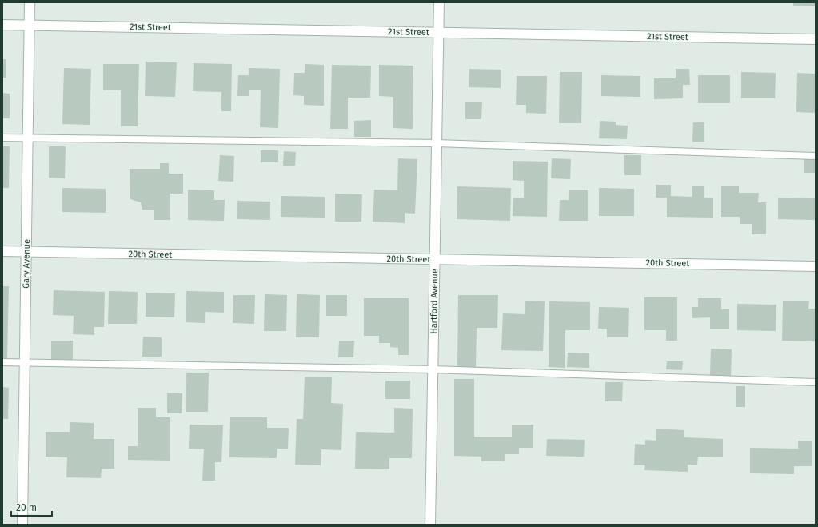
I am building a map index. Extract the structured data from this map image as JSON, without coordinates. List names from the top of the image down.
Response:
{
  "streets": {
    "street": [
      "21st Street",
      "20th Street",
      "Gary Avenue",
      "Hartford Avenue"
    ]
  },
  "crossings": [
    ["21st Street", "Gary Avenue"],
    ["21st Street", "Hartford Avenue"],
    ["20th Street", "Gary Avenue"],
    ["20th Street", "Hartford Avenue"]
  ],
  "scale_bar": "20 m"
}
